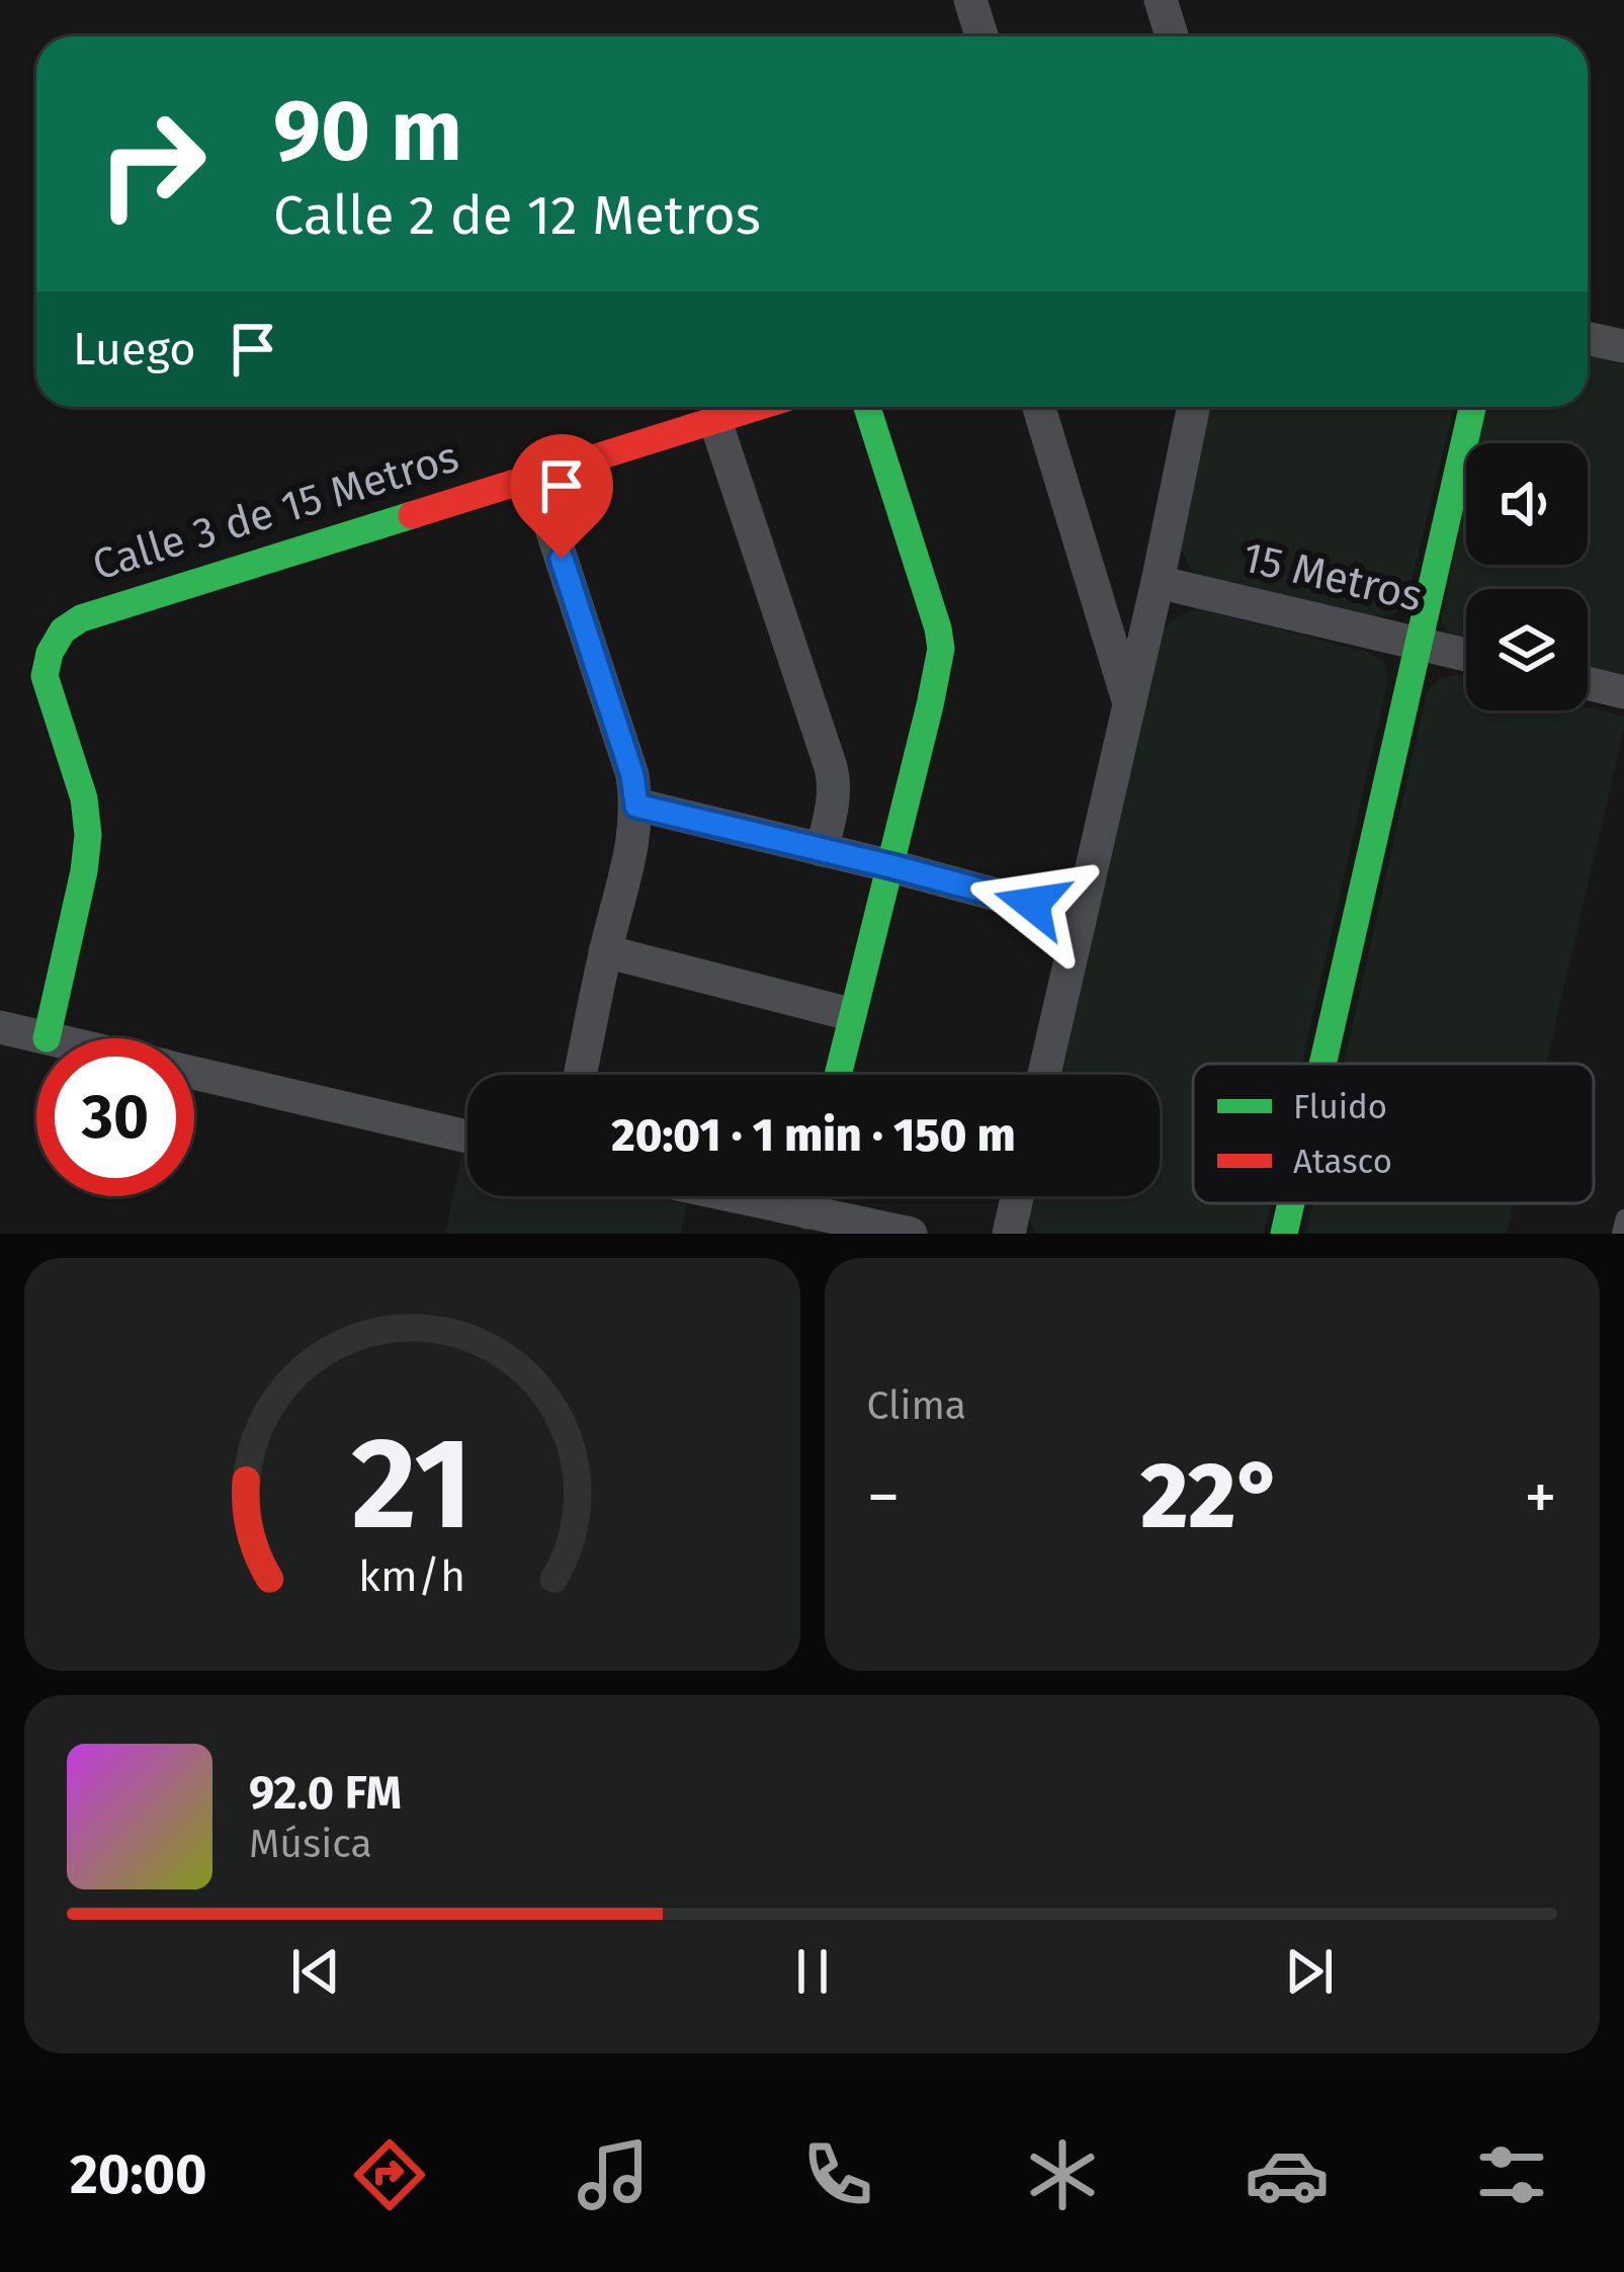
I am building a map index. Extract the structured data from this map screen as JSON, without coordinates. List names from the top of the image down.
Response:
{
  "streets": {
    "street": ["Calle 3 de 15 Metros", "15 Metros"]
  },
  "legend": ["Fluido", "Atasco"],
  "page": {
    "turn": ["90 m", "Calle 2 de 12 Metros"],
    "then": "Luego",
    "limit": "30",
    "trip": "20:01 · 1 min · 150 m",
    "tile": "Clima",
    "heat": ["−", "22°", "+"],
    "song": ["92.0 FM", "Música"],
    "tabs": "20:00",
    "gauge": ["21", "km/h"]
  }
}
